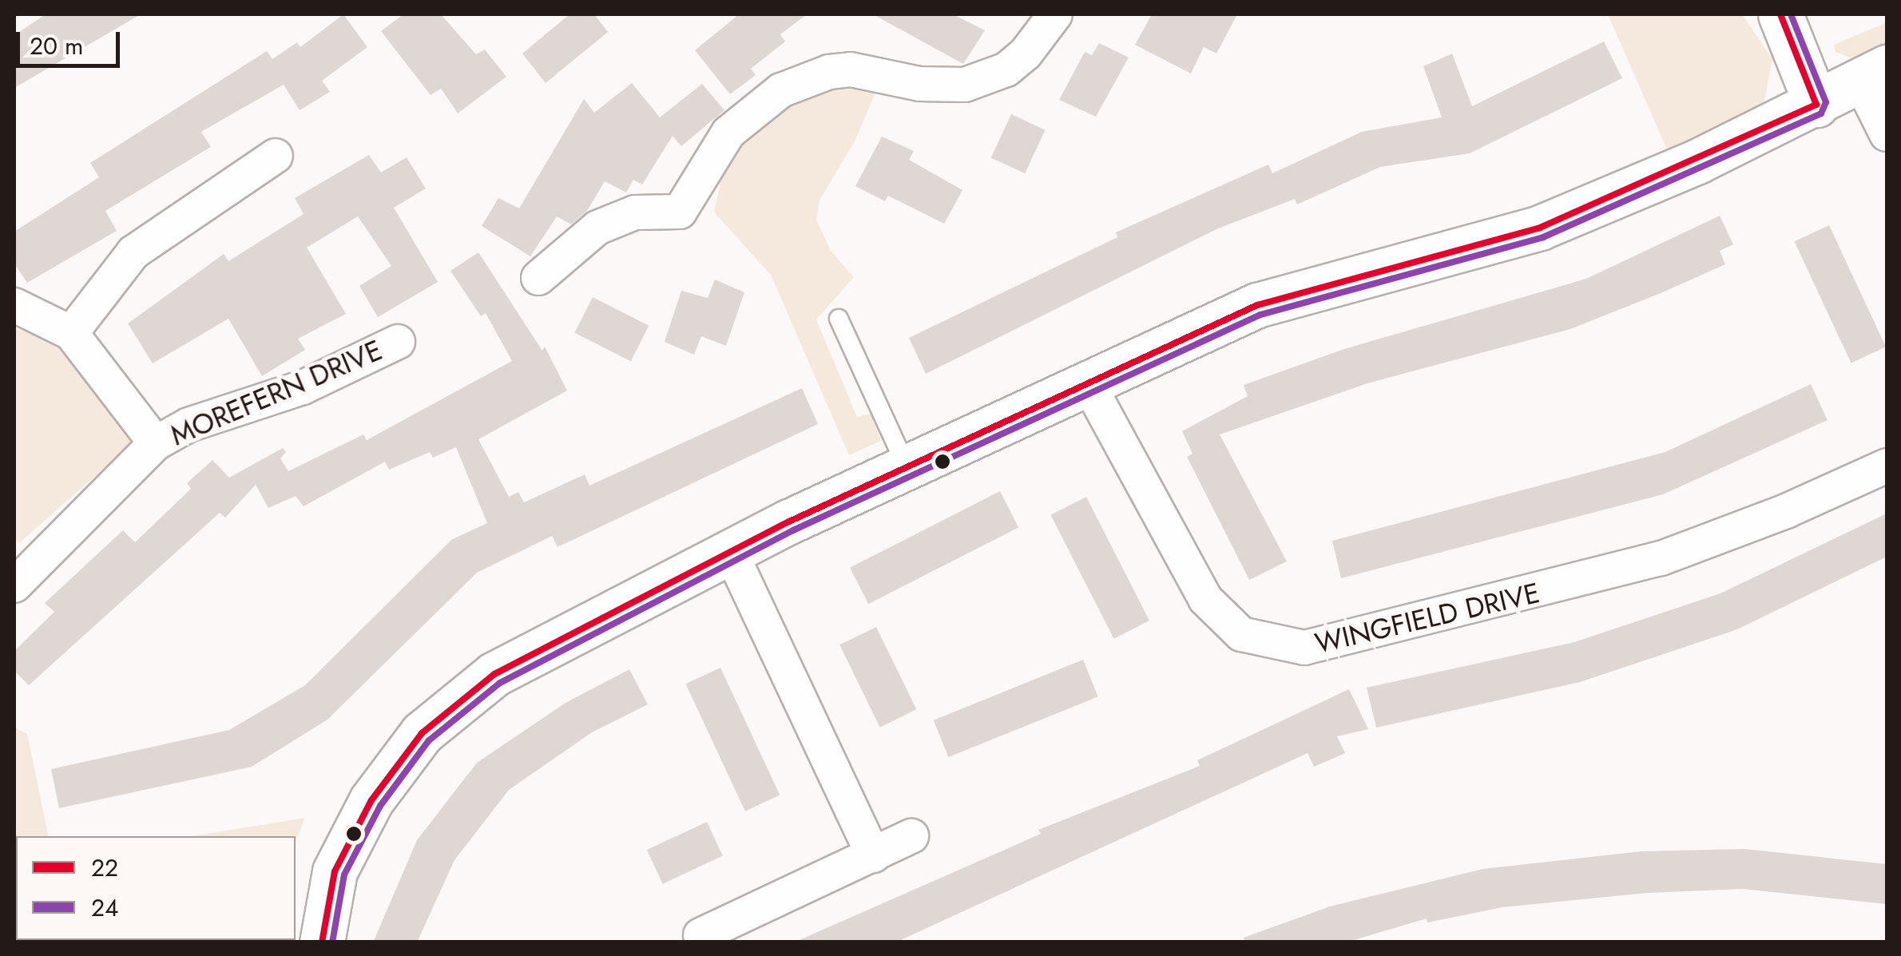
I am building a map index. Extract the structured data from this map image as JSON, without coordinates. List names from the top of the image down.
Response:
{
  "streets": {
    "street": ["MOREFERN DRIVE", "WINGFIELD DRIVE"]
  },
  "lines": ["transit line 22", "transit line 24"],
  "legend": ["22", "24"],
  "scale_bar": "20 m"
}
